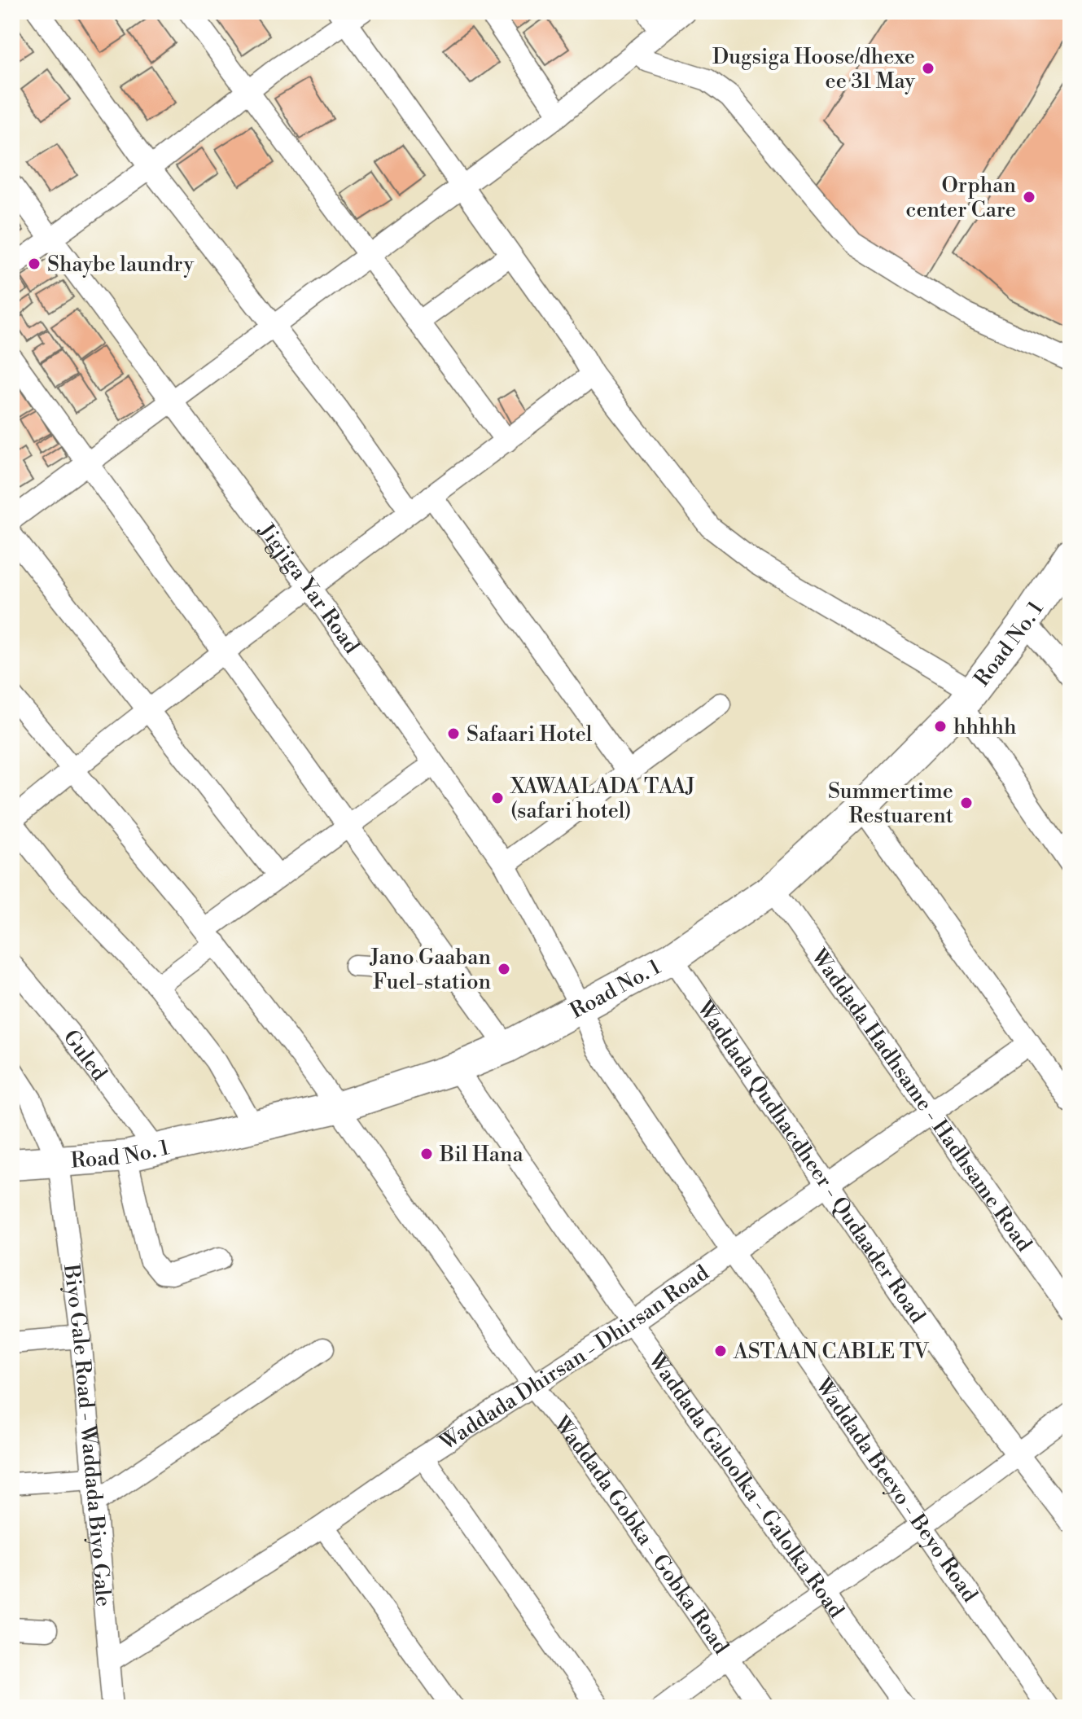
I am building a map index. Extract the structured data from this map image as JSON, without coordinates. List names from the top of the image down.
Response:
{
  "streets": {
    "highway": ["Road No. 1"],
    "street": [
      "Jigjiga Yar Road",
      "Guled",
      "Waddada Hadhsame - Hadhsame Road",
      "Waddada Qudhacdheer - Qudaader Road",
      "Waddada Dhirsan - Dhirsan Road",
      "Biyo Gale Road - Waddada Biyo Gale",
      "Waddada Galoolka - Galolka Road",
      "Waddada Beeyo - Beyo Road",
      "Waddada Gobka - Gobka Road"
    ]
  },
  "crossings": [
    ["Jigjiga Yar Road", "Road No. 1"],
    ["Jigjiga Yar Road", "Waddada Beeyo - Beyo Road"],
    ["Road No. 1", "Guled"],
    ["Road No. 1", "Waddada Hadhsame - Hadhsame Road"],
    ["Road No. 1", "Waddada Qudhacdheer - Qudaader Road"],
    ["Road No. 1", "Biyo Gale Road - Waddada Biyo Gale"],
    ["Road No. 1", "Waddada Galoolka - Galolka Road"],
    ["Road No. 1", "Waddada Beeyo - Beyo Road"],
    ["Road No. 1", "Waddada Gobka - Gobka Road"],
    ["Waddada Hadhsame - Hadhsame Road", "Waddada Dhirsan - Dhirsan Road"],
    ["Waddada Qudhacdheer - Qudaader Road", "Waddada Dhirsan - Dhirsan Road"],
    ["Waddada Dhirsan - Dhirsan Road", "Biyo Gale Road - Waddada Biyo Gale"],
    ["Waddada Dhirsan - Dhirsan Road", "Waddada Galoolka - Galolka Road"],
    ["Waddada Dhirsan - Dhirsan Road", "Waddada Beeyo - Beyo Road"],
    ["Waddada Dhirsan - Dhirsan Road", "Waddada Gobka - Gobka Road"]
  ],
  "places": [
    "Dugsiga Hoose/dhexe ee 31 May",
    "Orphan center Care",
    "Shaybe laundry",
    "hhhhh",
    "Safaari Hotel",
    "XAWAALADA TAAJ (safari hotel)",
    "Summertime Restuarent",
    "Jano Gaaban Fuel-station",
    "Bil Hana",
    "ASTAAN CABLE TV"
  ]
}
